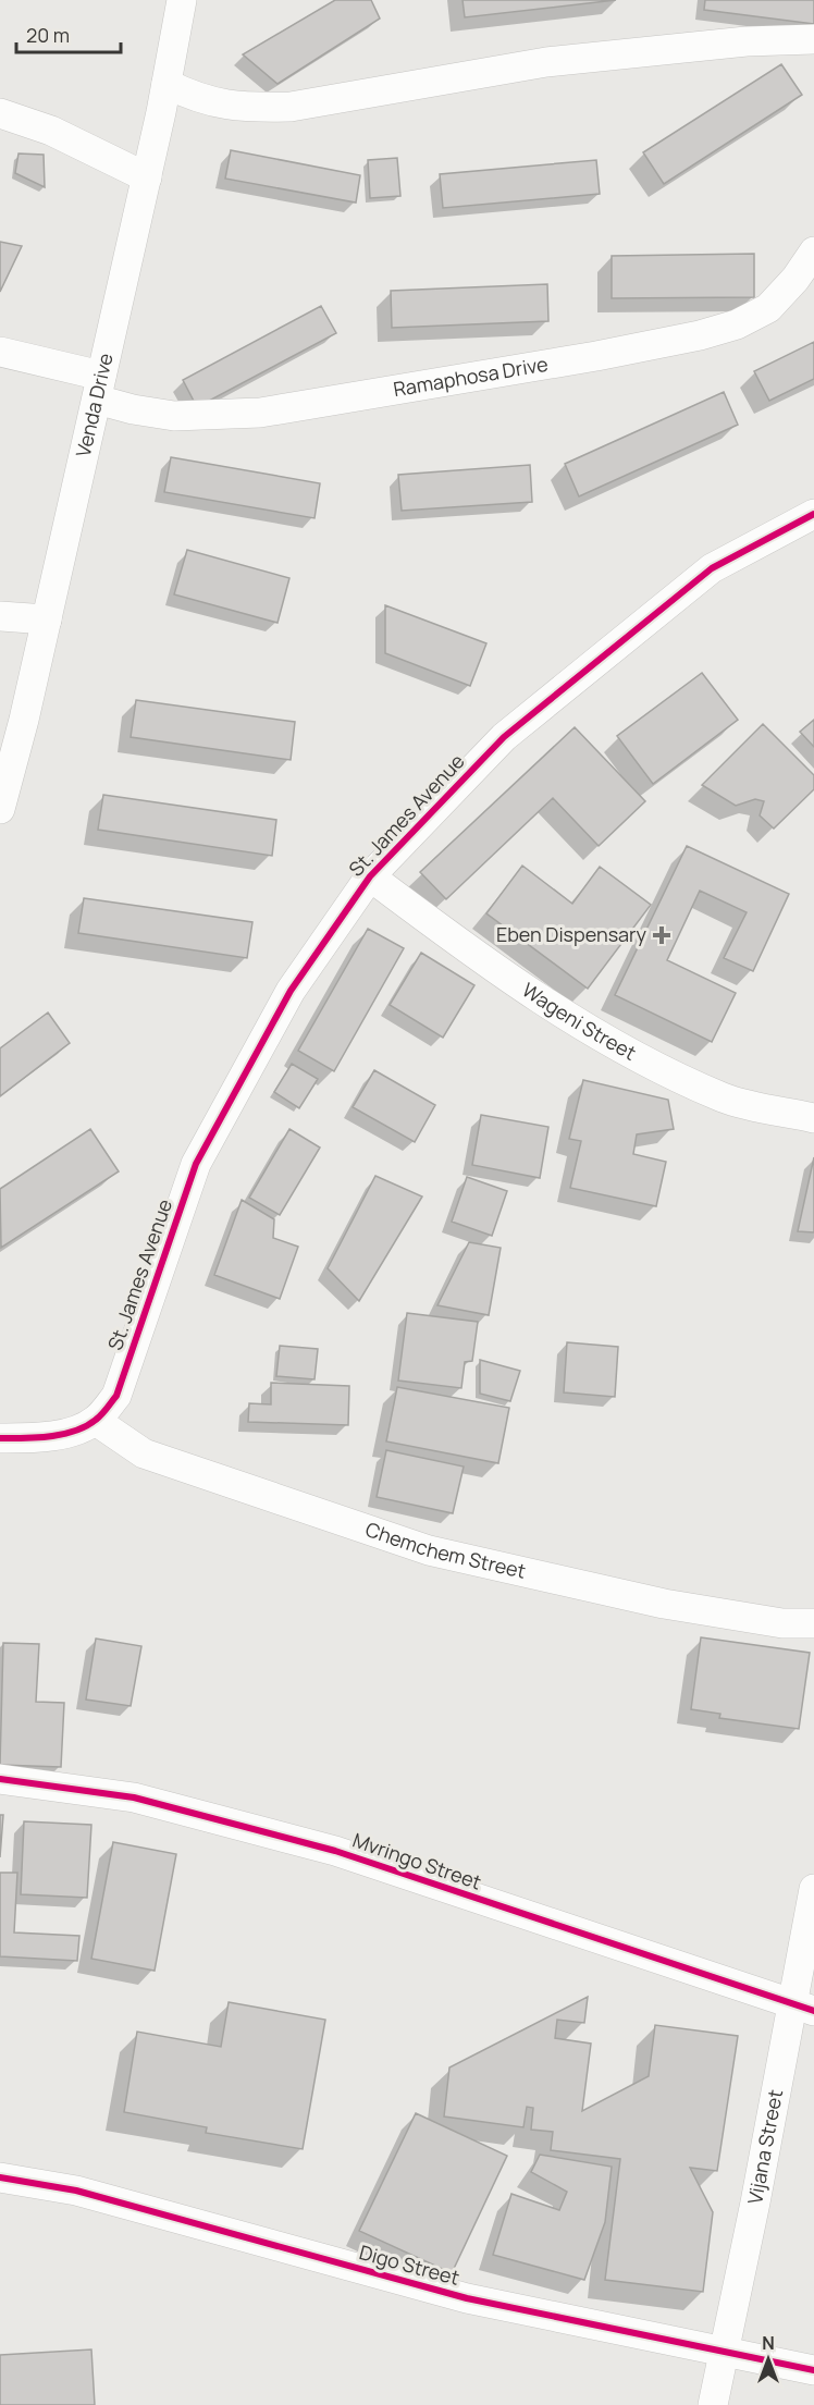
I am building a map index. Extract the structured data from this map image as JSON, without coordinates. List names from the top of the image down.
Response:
{
  "streets": {
    "street": [
      "Ramaphosa Drive",
      "Venda Drive",
      "St. James Avenue",
      "Wageni Street",
      "Chemchem Street",
      "Mvringo Street",
      "Vijana Street",
      "Digo Street"
    ]
  },
  "crossings": [
    ["Ramaphosa Drive", "Venda Drive"],
    ["St. James Avenue", "Wageni Street"],
    ["St. James Avenue", "Chemchem Street"],
    ["Mvringo Street", "Vijana Street"],
    ["Vijana Street", "Digo Street"]
  ],
  "places": {
    "health": ["Eben Dispensary"]
  },
  "scale_bar": "20 m",
  "north": "top"
}
